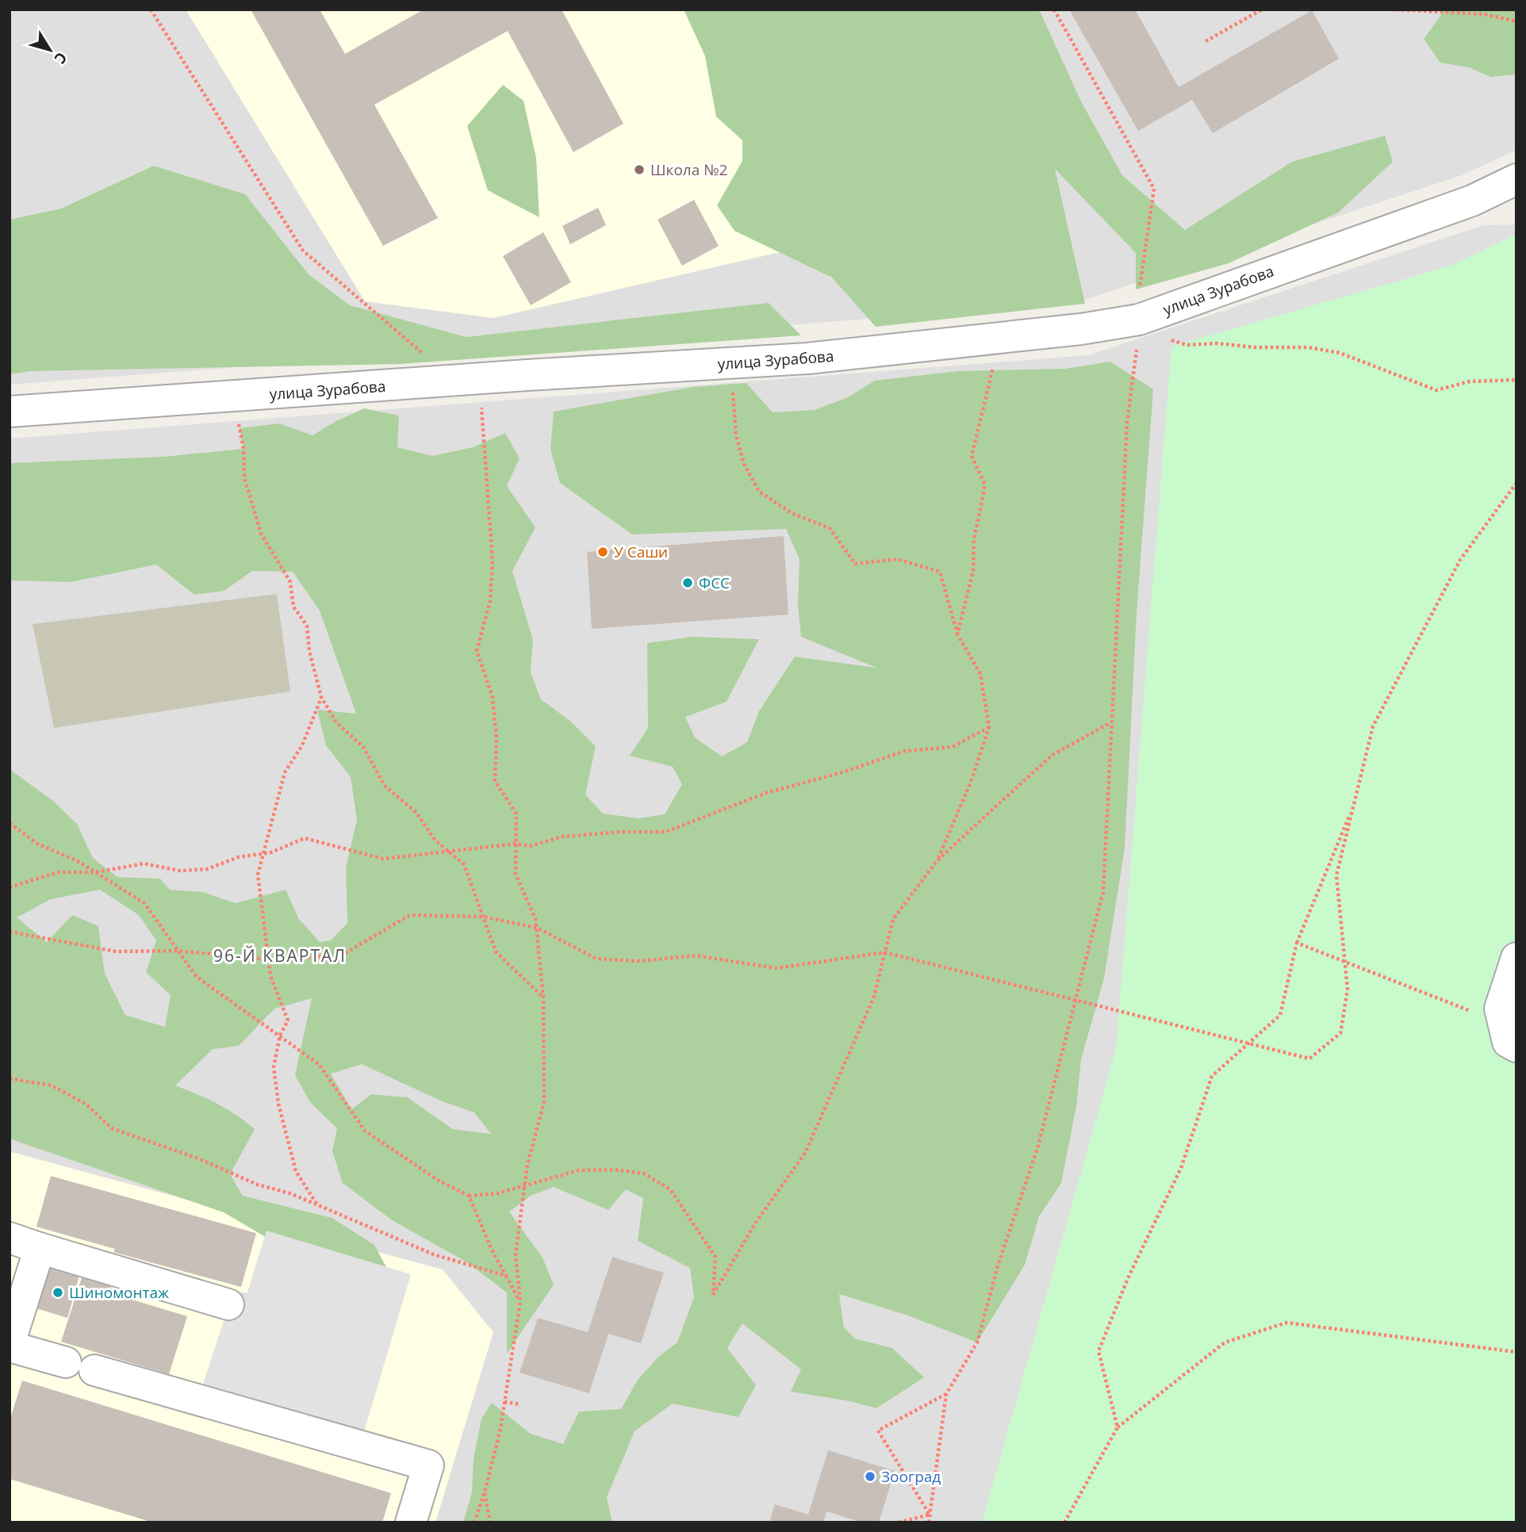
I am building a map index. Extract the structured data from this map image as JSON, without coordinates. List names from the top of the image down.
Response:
{
  "streets": {
    "street": ["улица Зурабова"]
  },
  "districts": ["96-Й КВАРТАЛ"],
  "places": [
    "Школа №2",
    "У Саши",
    "ФСС",
    "Шиномонтаж",
    "Зооград"
  ],
  "north": "bottom right"
}
